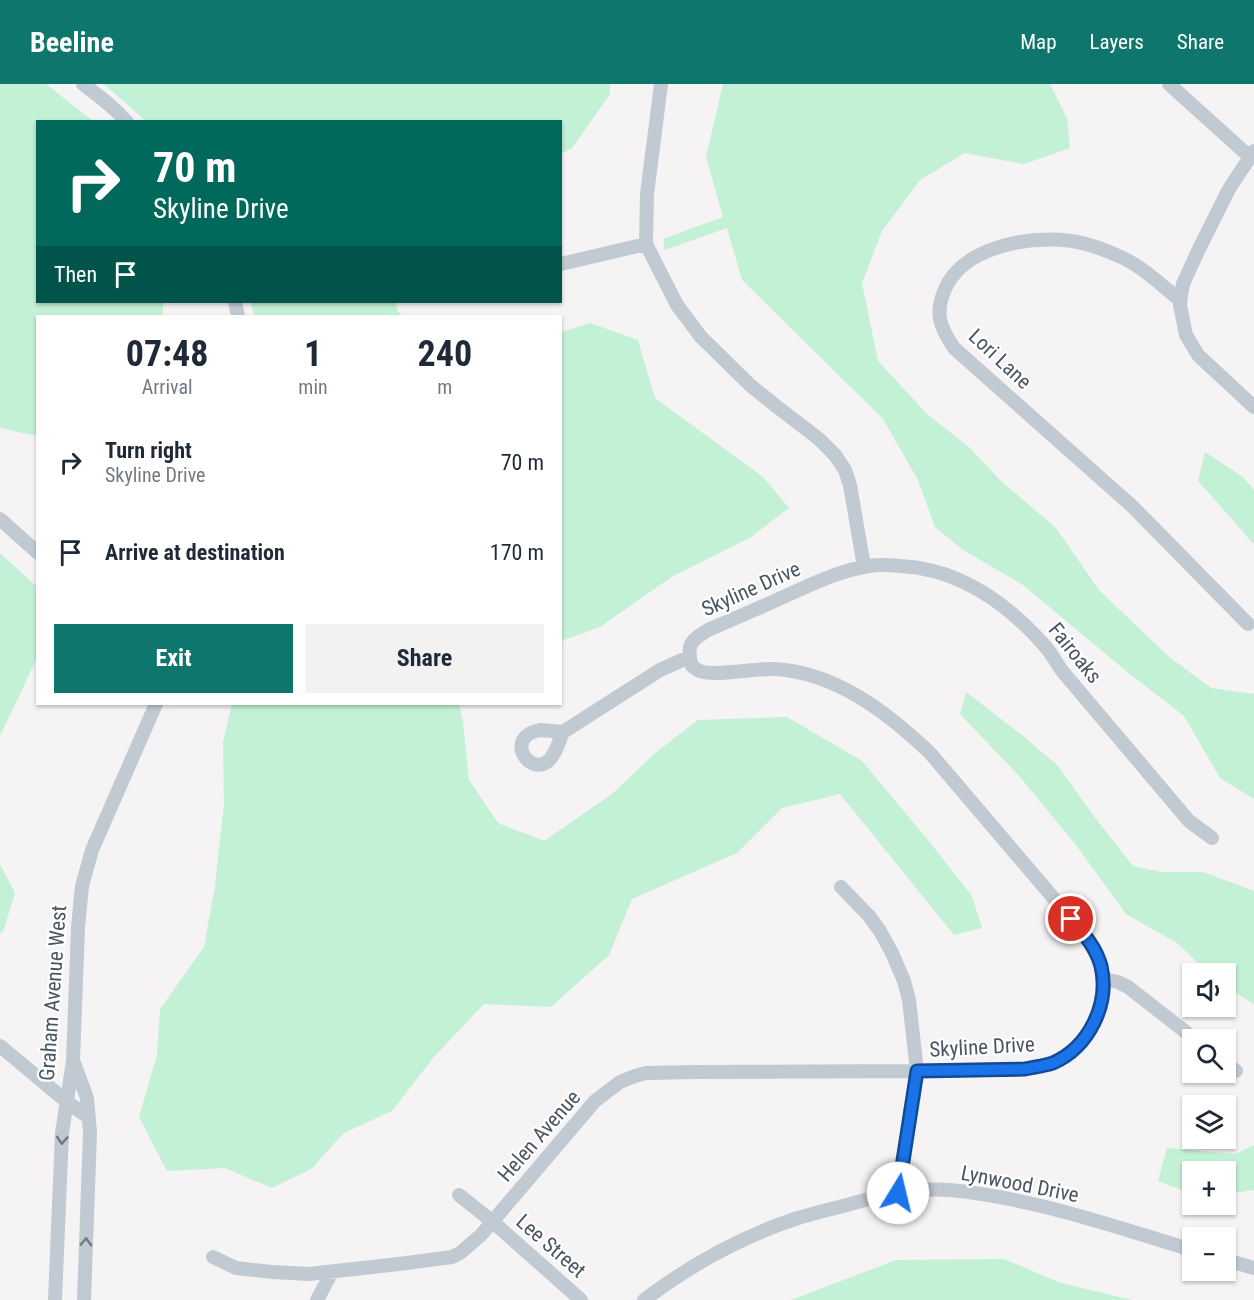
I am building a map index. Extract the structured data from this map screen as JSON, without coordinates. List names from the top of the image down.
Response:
{
  "streets": {
    "street": [
      "Lori Lane",
      "Skyline Drive",
      "Fairoaks",
      "Graham Avenue West",
      "Helen Avenue",
      "Lynwood Drive",
      "Lee Street"
    ]
  },
  "crossings": [
    ["Skyline Drive", "Fairoaks"],
    ["Skyline Drive", "Helen Avenue"],
    ["Helen Avenue", "Lee Street"]
  ],
  "page": {
    "header": "Beeline",
    "nav": ["Map", "Layers", "Share"],
    "turn": ["70 m", "Skyline Drive"],
    "then": "Then",
    "eta": [
      "07:48",
      "Arrival",
      "1",
      "min",
      "240",
      "m"
    ],
    "list": [
      {
        "name": "Turn right",
        "note": "Skyline Drive",
        "value": "70 m"
      },
      {
        "name": "Arrive at destination",
        "value": "170 m"
      }
    ],
    "buttons": ["Exit", "Share"],
    "map_buttons": ["+", "−"]
  }
}
